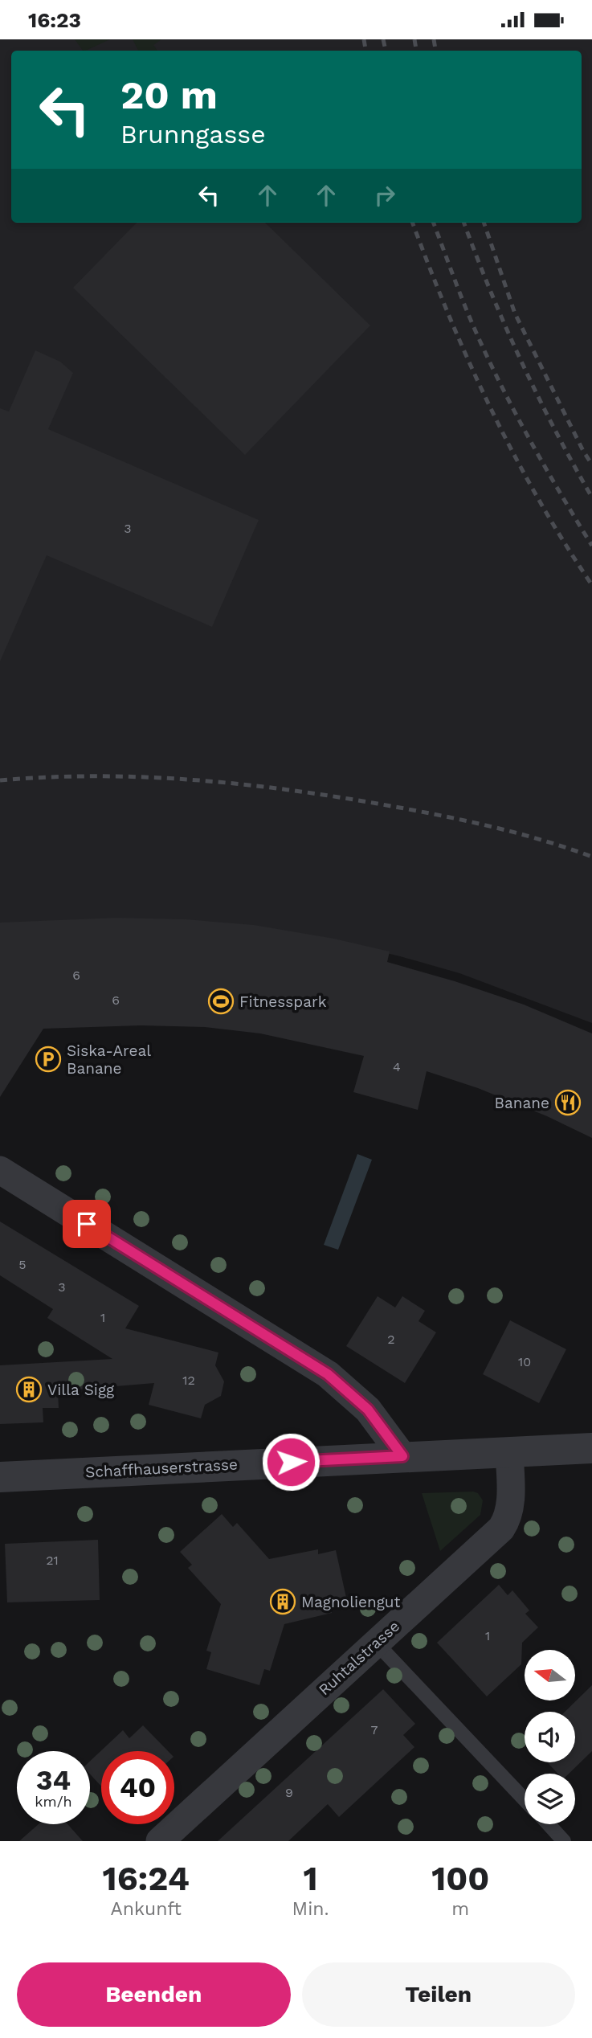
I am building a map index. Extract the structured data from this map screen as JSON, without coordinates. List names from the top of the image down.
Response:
{
  "streets": {
    "street": ["Schaffhauserstrasse", "Ruhtalstrasse"]
  },
  "crossings": [
    ["Schaffhauserstrasse", "Ruhtalstrasse"]
  ],
  "places": {
    "sports": ["Fitnesspark"],
    "parking": ["Siska-Areal Banane"],
    "restaurant": ["Banane"],
    "building": ["Villa Sigg", "Magnoliengut"]
  },
  "house_numbers": [
    "3",
    "6",
    "6",
    "4",
    "5",
    "3",
    "1",
    "2",
    "10",
    "12",
    "21",
    "1",
    "7",
    "9"
  ],
  "north": "left",
  "page": {
    "status": "16:23",
    "turn": ["20 m", "Brunngasse"],
    "speed": "34 km/h",
    "limit": "40",
    "eta": [
      "16:24",
      "Ankunft",
      "1",
      "Min.",
      "100",
      "m"
    ],
    "buttons": ["Beenden", "Teilen"]
  }
}
